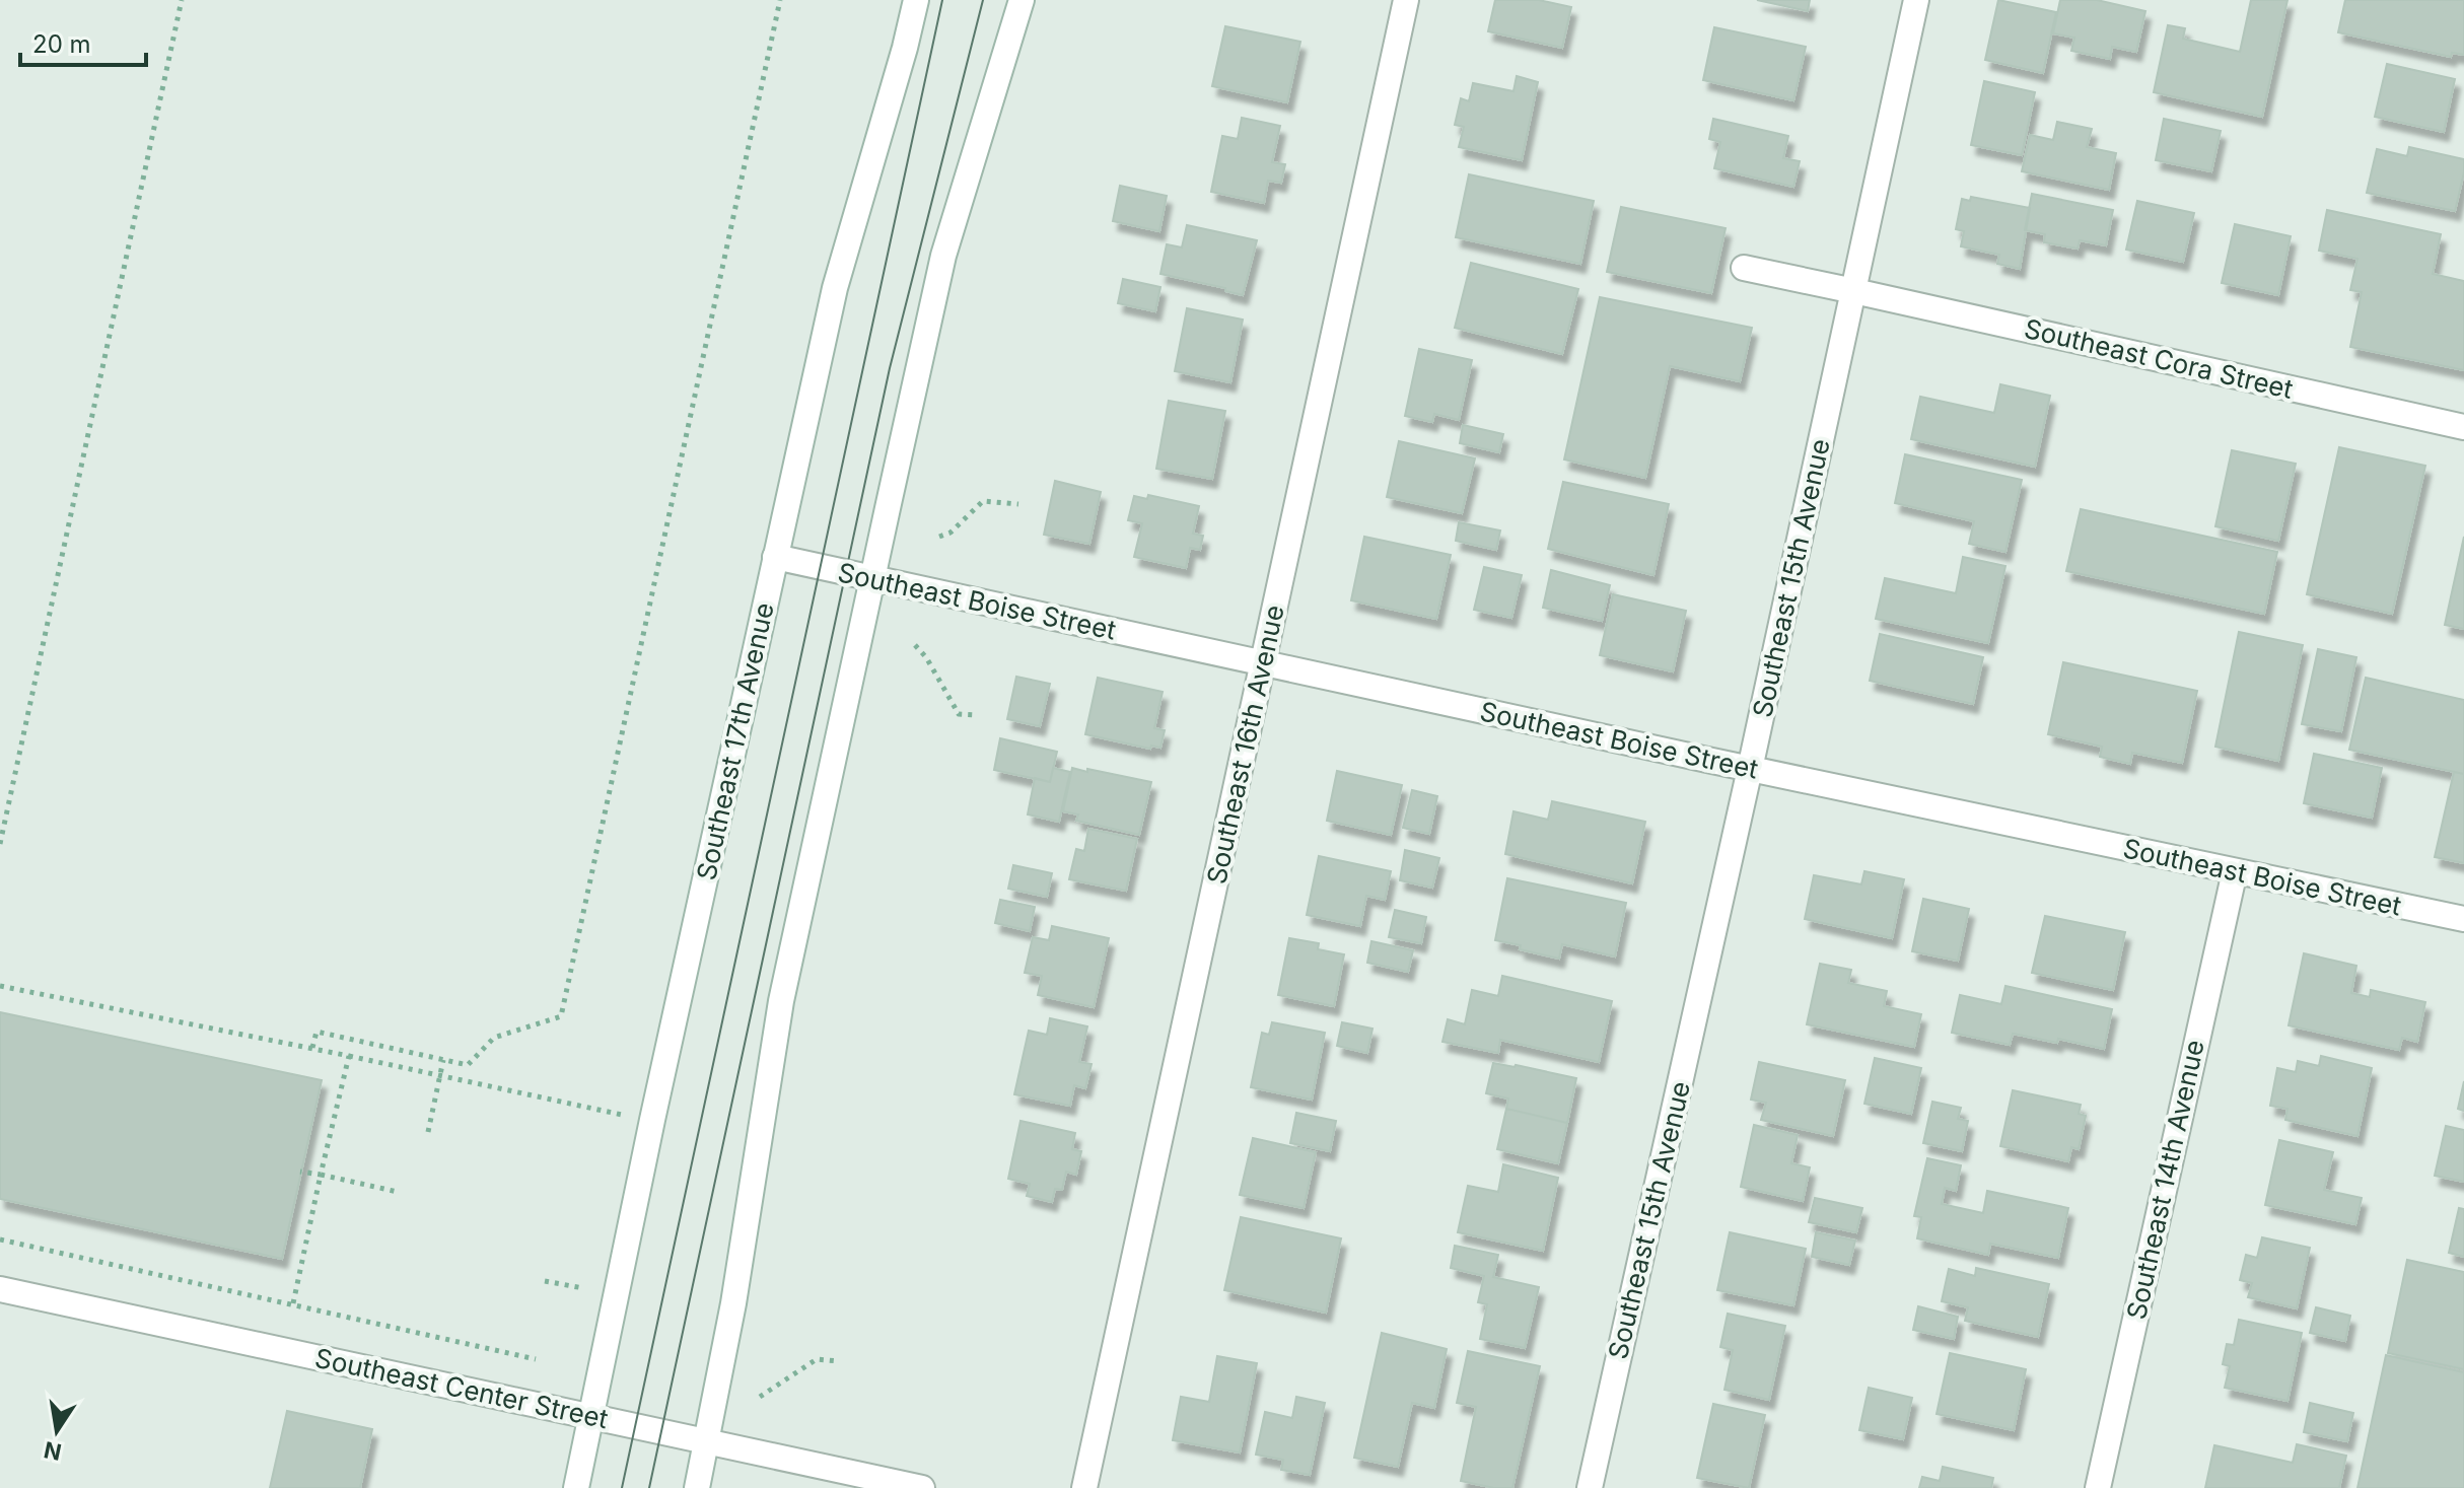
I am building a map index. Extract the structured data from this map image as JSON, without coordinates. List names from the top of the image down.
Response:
{
  "streets": {
    "street": [
      "Southeast Cora Street",
      "Southeast 15th Avenue",
      "Southeast Boise Street",
      "Southeast 17th Avenue",
      "Southeast 16th Avenue",
      "Southeast 14th Avenue",
      "Southeast Center Street"
    ]
  },
  "crossings": [
    ["Southeast Cora Street", "Southeast 15th Avenue"],
    ["Southeast 15th Avenue", "Southeast Boise Street"],
    ["Southeast Boise Street", "Southeast 17th Avenue"],
    ["Southeast Boise Street", "Southeast 16th Avenue"],
    ["Southeast Boise Street", "Southeast 14th Avenue"],
    ["Southeast 17th Avenue", "Southeast Center Street"]
  ],
  "scale_bar": "20 m",
  "north": "bottom"
}
